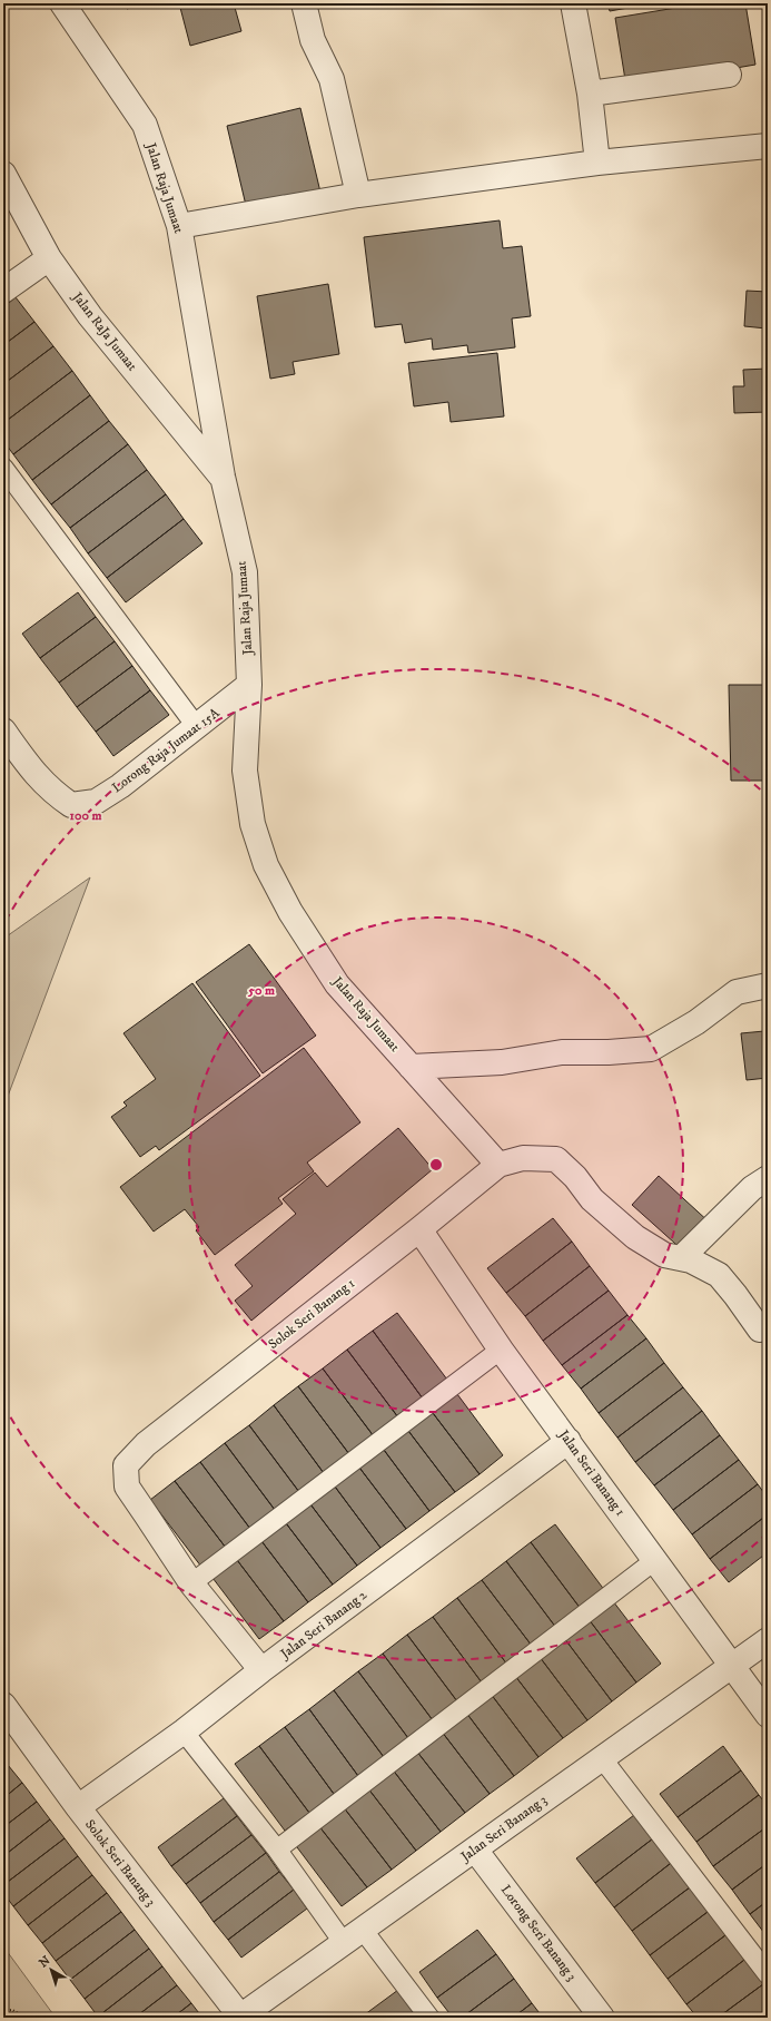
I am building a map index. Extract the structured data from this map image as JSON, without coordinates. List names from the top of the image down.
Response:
{
  "streets": {
    "street": [
      "Jalan Raja Jumaat",
      "Jalan RaJa Jumaat",
      "Lorong Raja Jumaat 15A",
      "Solok Seri Banang 1",
      "Jalan Seri Banang 1",
      "Jalan Seri Banang 2",
      "Jalan Seri Banang 3",
      "Solok Seri Banang 3",
      "Lorong Seri Banang 3"
    ]
  },
  "crossings": [
    ["Jalan Raja Jumaat", "Jalan RaJa Jumaat"],
    ["Jalan Raja Jumaat", "Lorong Raja Jumaat 15A"],
    ["Jalan Raja Jumaat", "Solok Seri Banang 1"],
    ["Solok Seri Banang 1", "Jalan Seri Banang 1"],
    ["Jalan Seri Banang 1", "Jalan Seri Banang 2"],
    ["Jalan Seri Banang 1", "Jalan Seri Banang 3"],
    ["Jalan Seri Banang 2", "Solok Seri Banang 3"],
    ["Jalan Seri Banang 3", "Solok Seri Banang 3"],
    ["Jalan Seri Banang 3", "Lorong Seri Banang 3"]
  ],
  "north": "top left",
  "rings": ["100 m", "50 m"]
}
